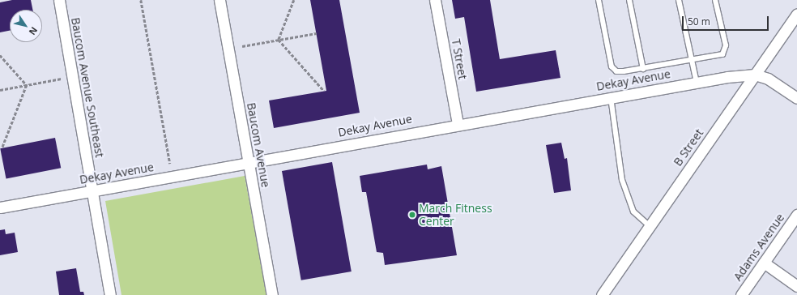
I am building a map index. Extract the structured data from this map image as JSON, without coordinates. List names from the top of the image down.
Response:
{
  "streets": {
    "street": [
      "T Street",
      "Dekay Avenue",
      "Baucom Avenue Southeast",
      "Baucom Avenue",
      "B Street",
      "Adams Avenue"
    ]
  },
  "crossings": [
    ["T Street", "Dekay Avenue"],
    ["Dekay Avenue", "Baucom Avenue Southeast"],
    ["Dekay Avenue", "Baucom Avenue"],
    ["Dekay Avenue", "B Street"]
  ],
  "places": ["March Fitness Center"],
  "scale_bar": "50 m",
  "north": "bottom right"
}
